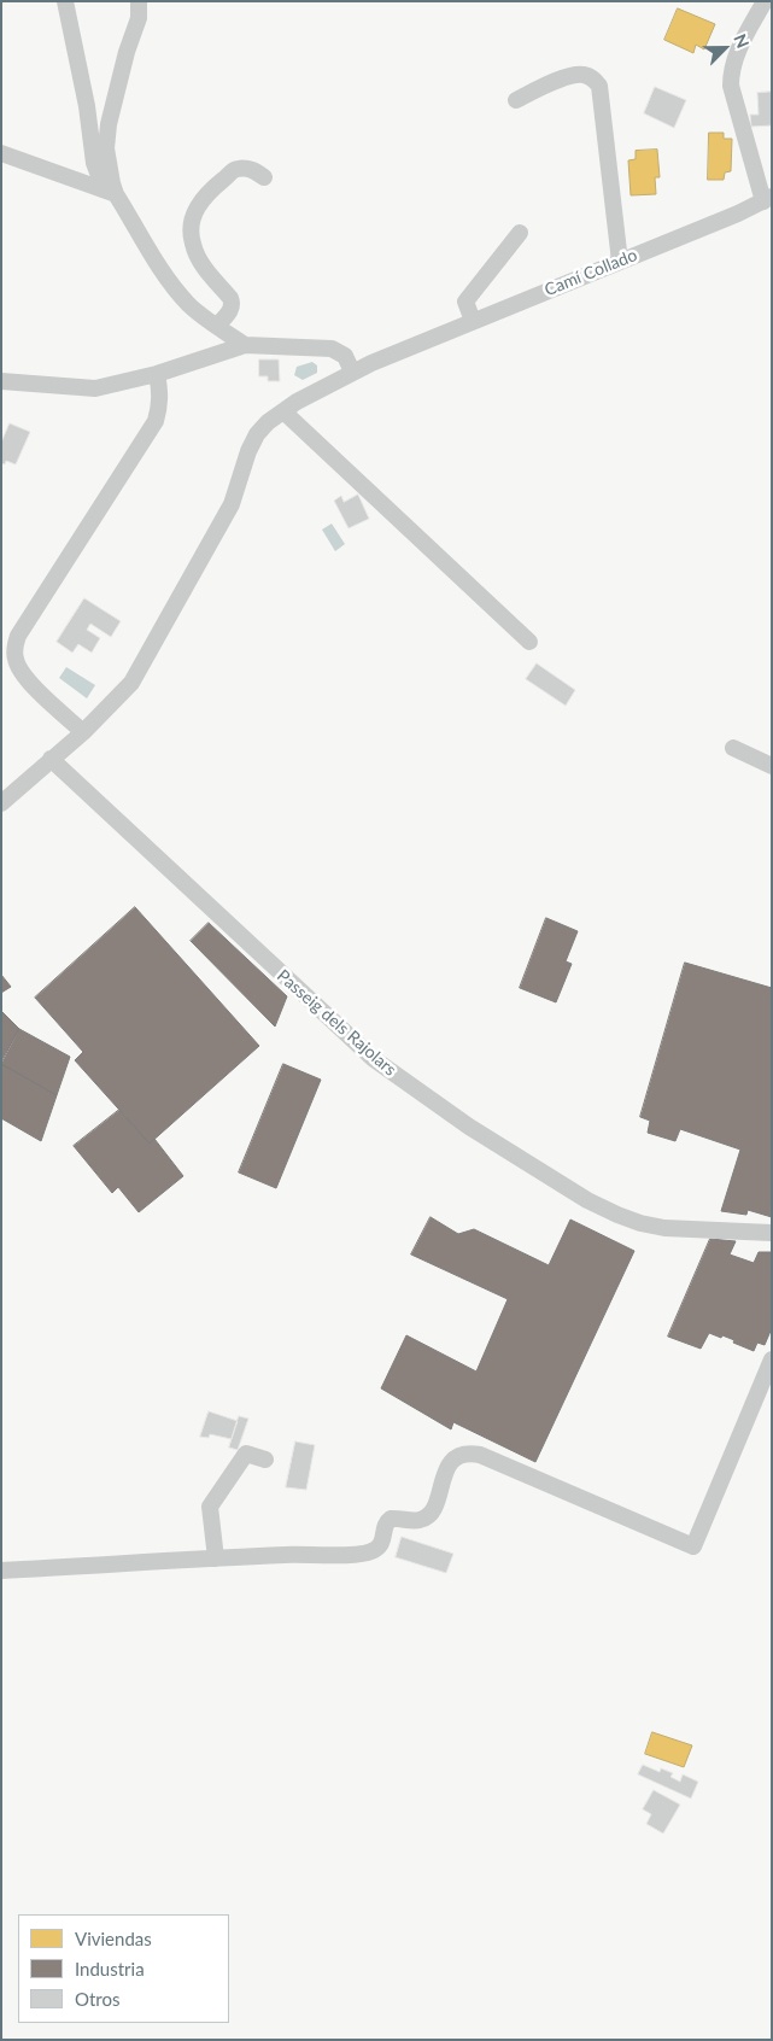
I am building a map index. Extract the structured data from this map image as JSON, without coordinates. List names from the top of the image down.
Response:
{
  "streets": {
    "street": ["Camí Collado", "Passeig dels Rajolars"]
  },
  "crossings": [
    ["Camí Collado", "Passeig dels Rajolars"]
  ],
  "legend": ["Viviendas", "Industria", "Otros"],
  "north": "top right"
}
